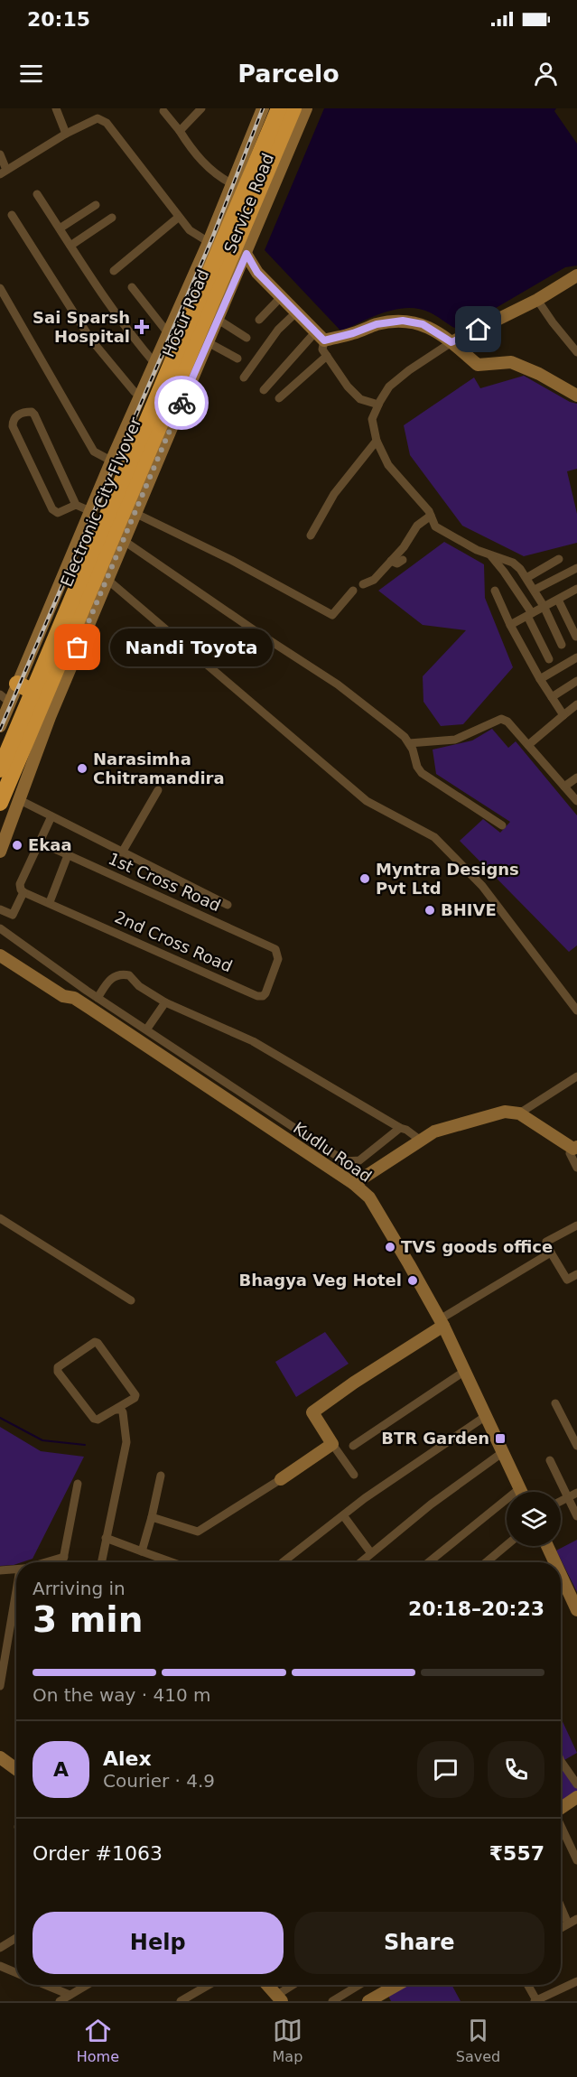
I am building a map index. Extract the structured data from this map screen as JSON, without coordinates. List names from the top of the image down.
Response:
{
  "streets": {
    "highway": ["Hosur Road", "Electronic City Flyover"],
    "street": [
      "Service Road",
      "1st Cross Road",
      "2nd Cross Road",
      "Kudlu Road"
    ]
  },
  "crossings": [
    ["Service Road", "Hosur Road"],
    ["1st Cross Road", "2nd Cross Road"]
  ],
  "places": {
    "health": ["Sai Sparsh Hospital"],
    "other": [
      "Nandi Toyota",
      "Narasimha Chitramandira",
      "Ekaa",
      "Myntra Designs Pvt Ltd",
      "BHIVE",
      "TVS goods office",
      "Bhagya Veg Hotel"
    ],
    "transit": ["BTR Garden"]
  },
  "page": {
    "status": "20:15",
    "header": "Parcelo",
    "bubble": "Nandi Toyota",
    "heading": ["3 min", "Arriving in", "20:18–20:23"],
    "panel": [
      "Alex",
      "Courier · 4.9",
      "Order #1063",
      "₹557"
    ],
    "bar": "On the way · 410 m",
    "round": "A",
    "buttons": ["Help", "Share"],
    "tabs": ["Home", "Map", "Saved"]
  }
}
